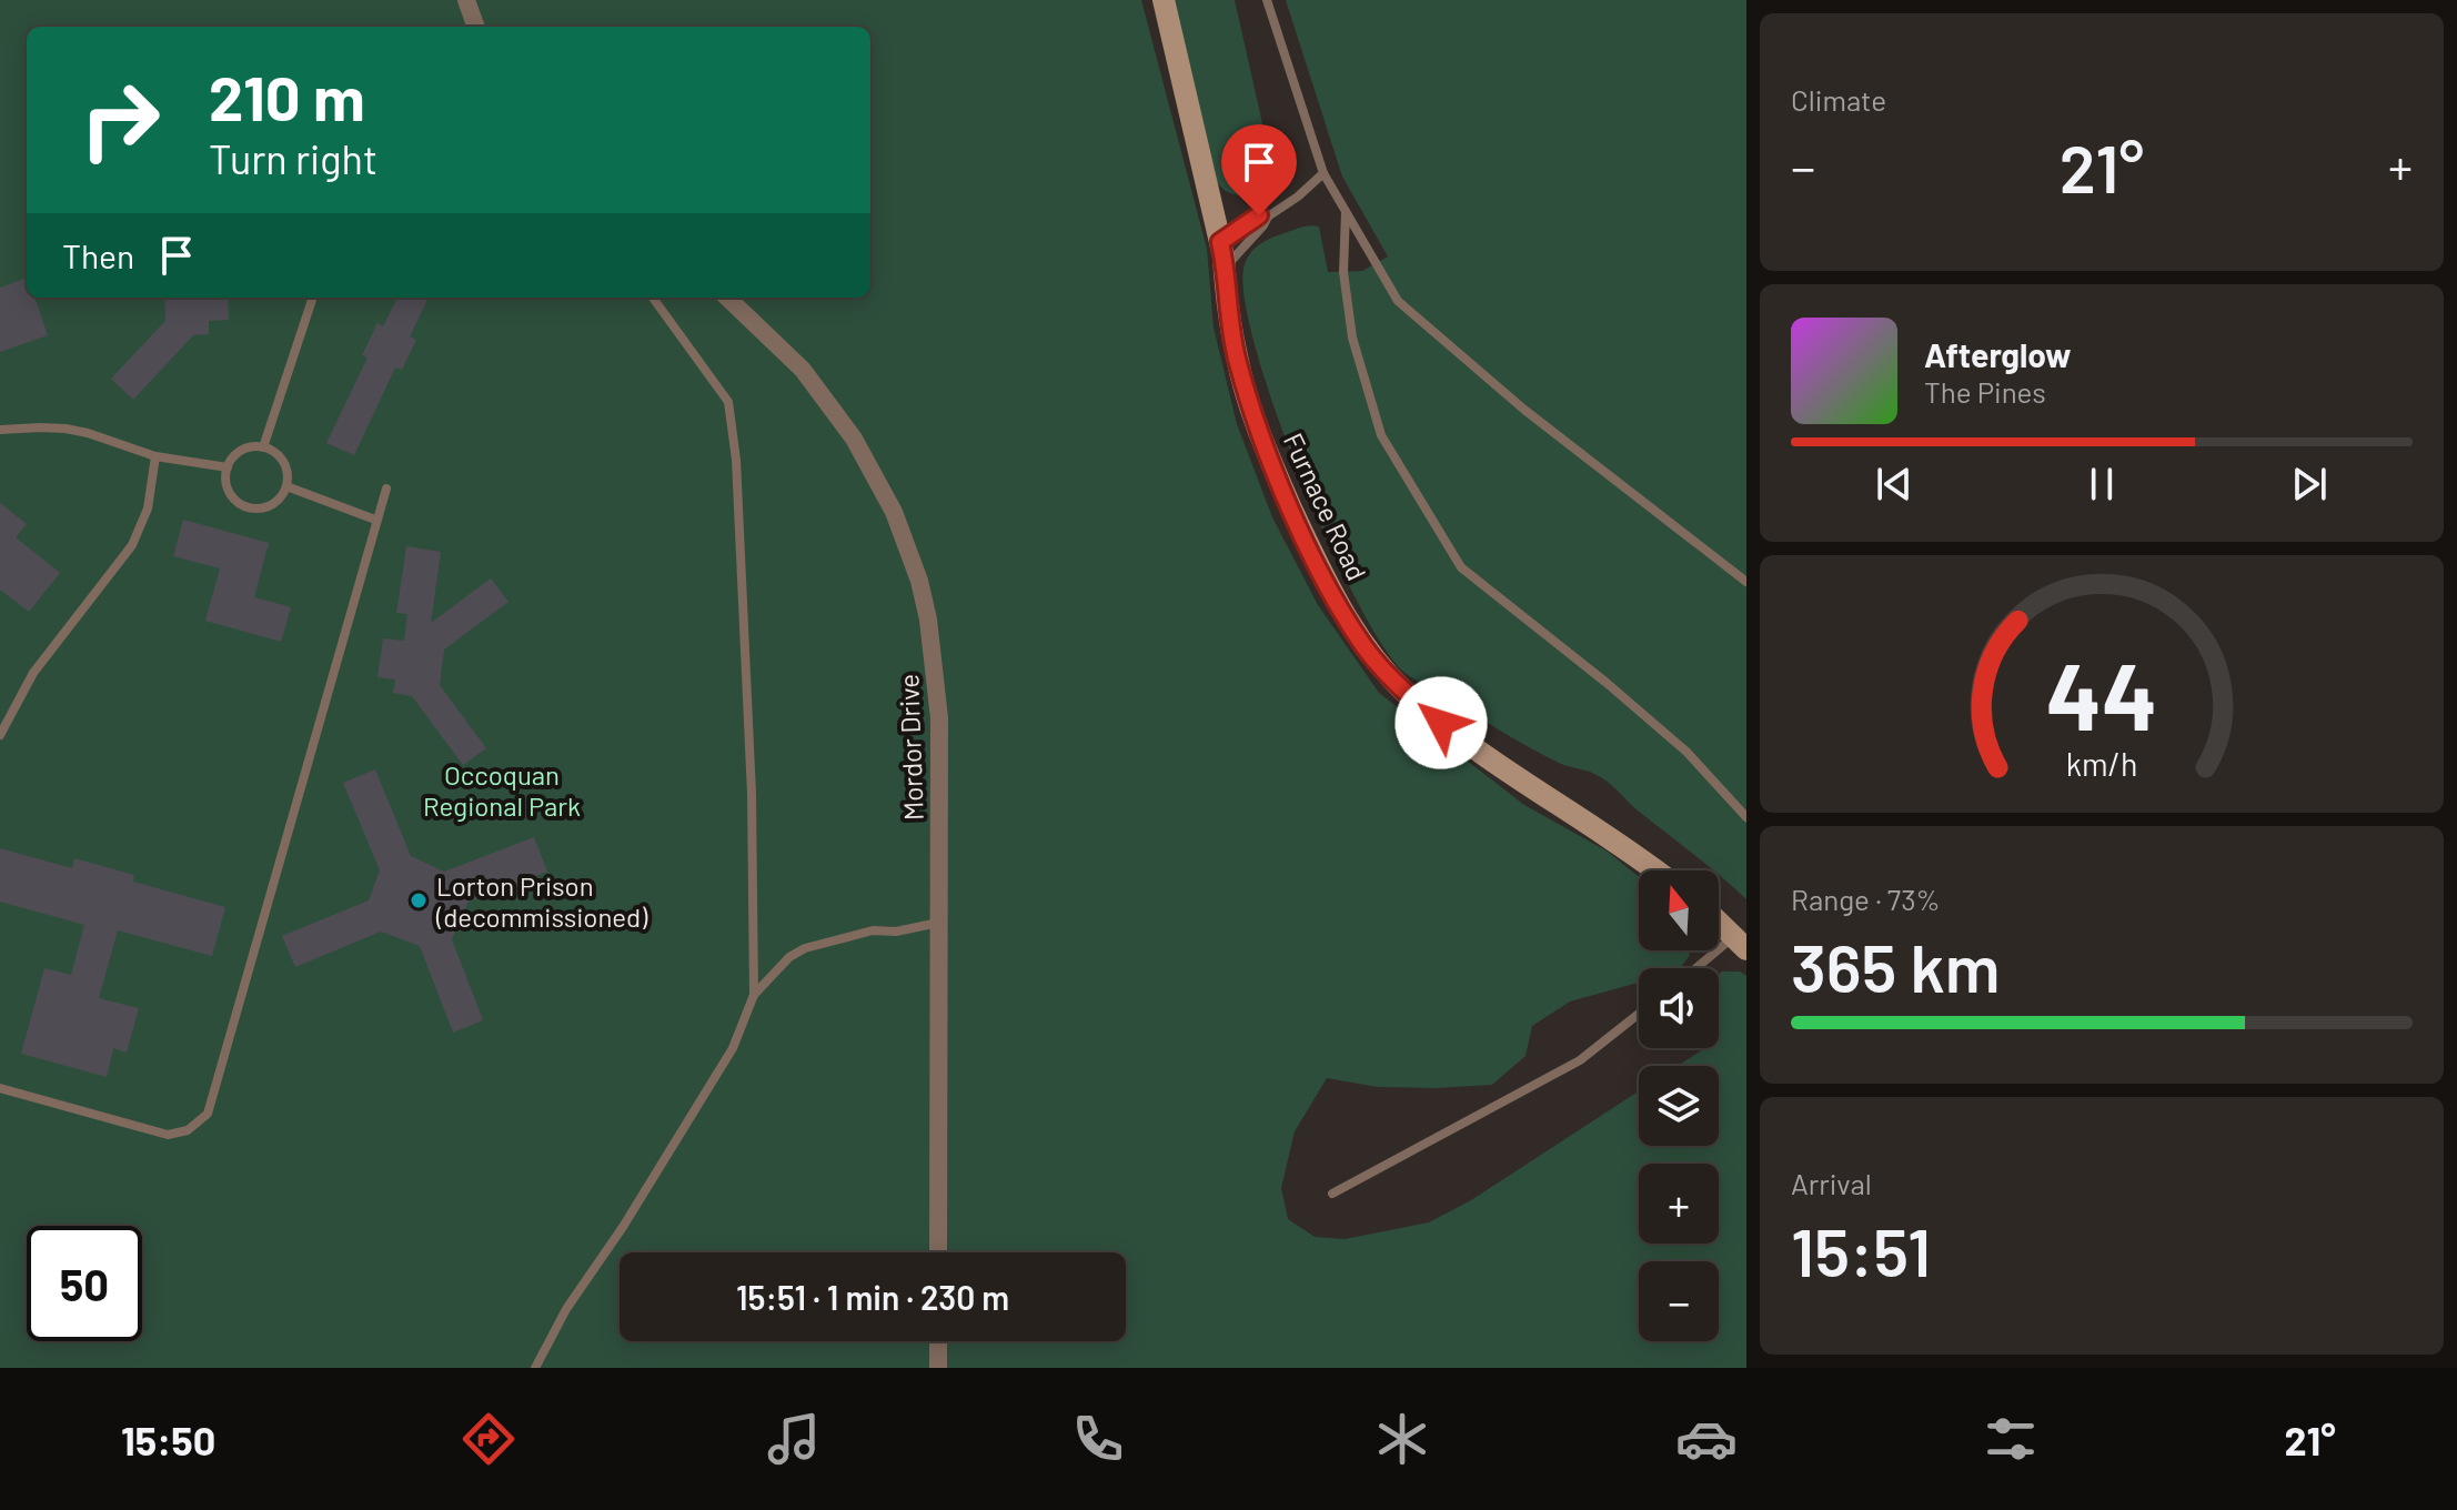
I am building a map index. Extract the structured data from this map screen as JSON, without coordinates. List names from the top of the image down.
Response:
{
  "streets": {
    "main road": ["Furnace Road"],
    "street": ["Mordor Drive"]
  },
  "parks": ["Occoquan Regional Park"],
  "places": ["Lorton Prison (decommissioned)"],
  "north": "top",
  "page": {
    "tile": [
      "Climate",
      ["Range · 73%", "365 km"],
      ["Arrival", "15:51"]
    ],
    "turn": ["210 m", "Turn right"],
    "heat": ["−", "21°", "+"],
    "then": "Then",
    "song": ["Afterglow", "The Pines"],
    "map_buttons": ["+", "−"],
    "limit": "50",
    "trip": "15:51 · 1 min · 230 m",
    "tabs": ["15:50", "21°"],
    "gauge": ["44", "km/h"]
  }
}
